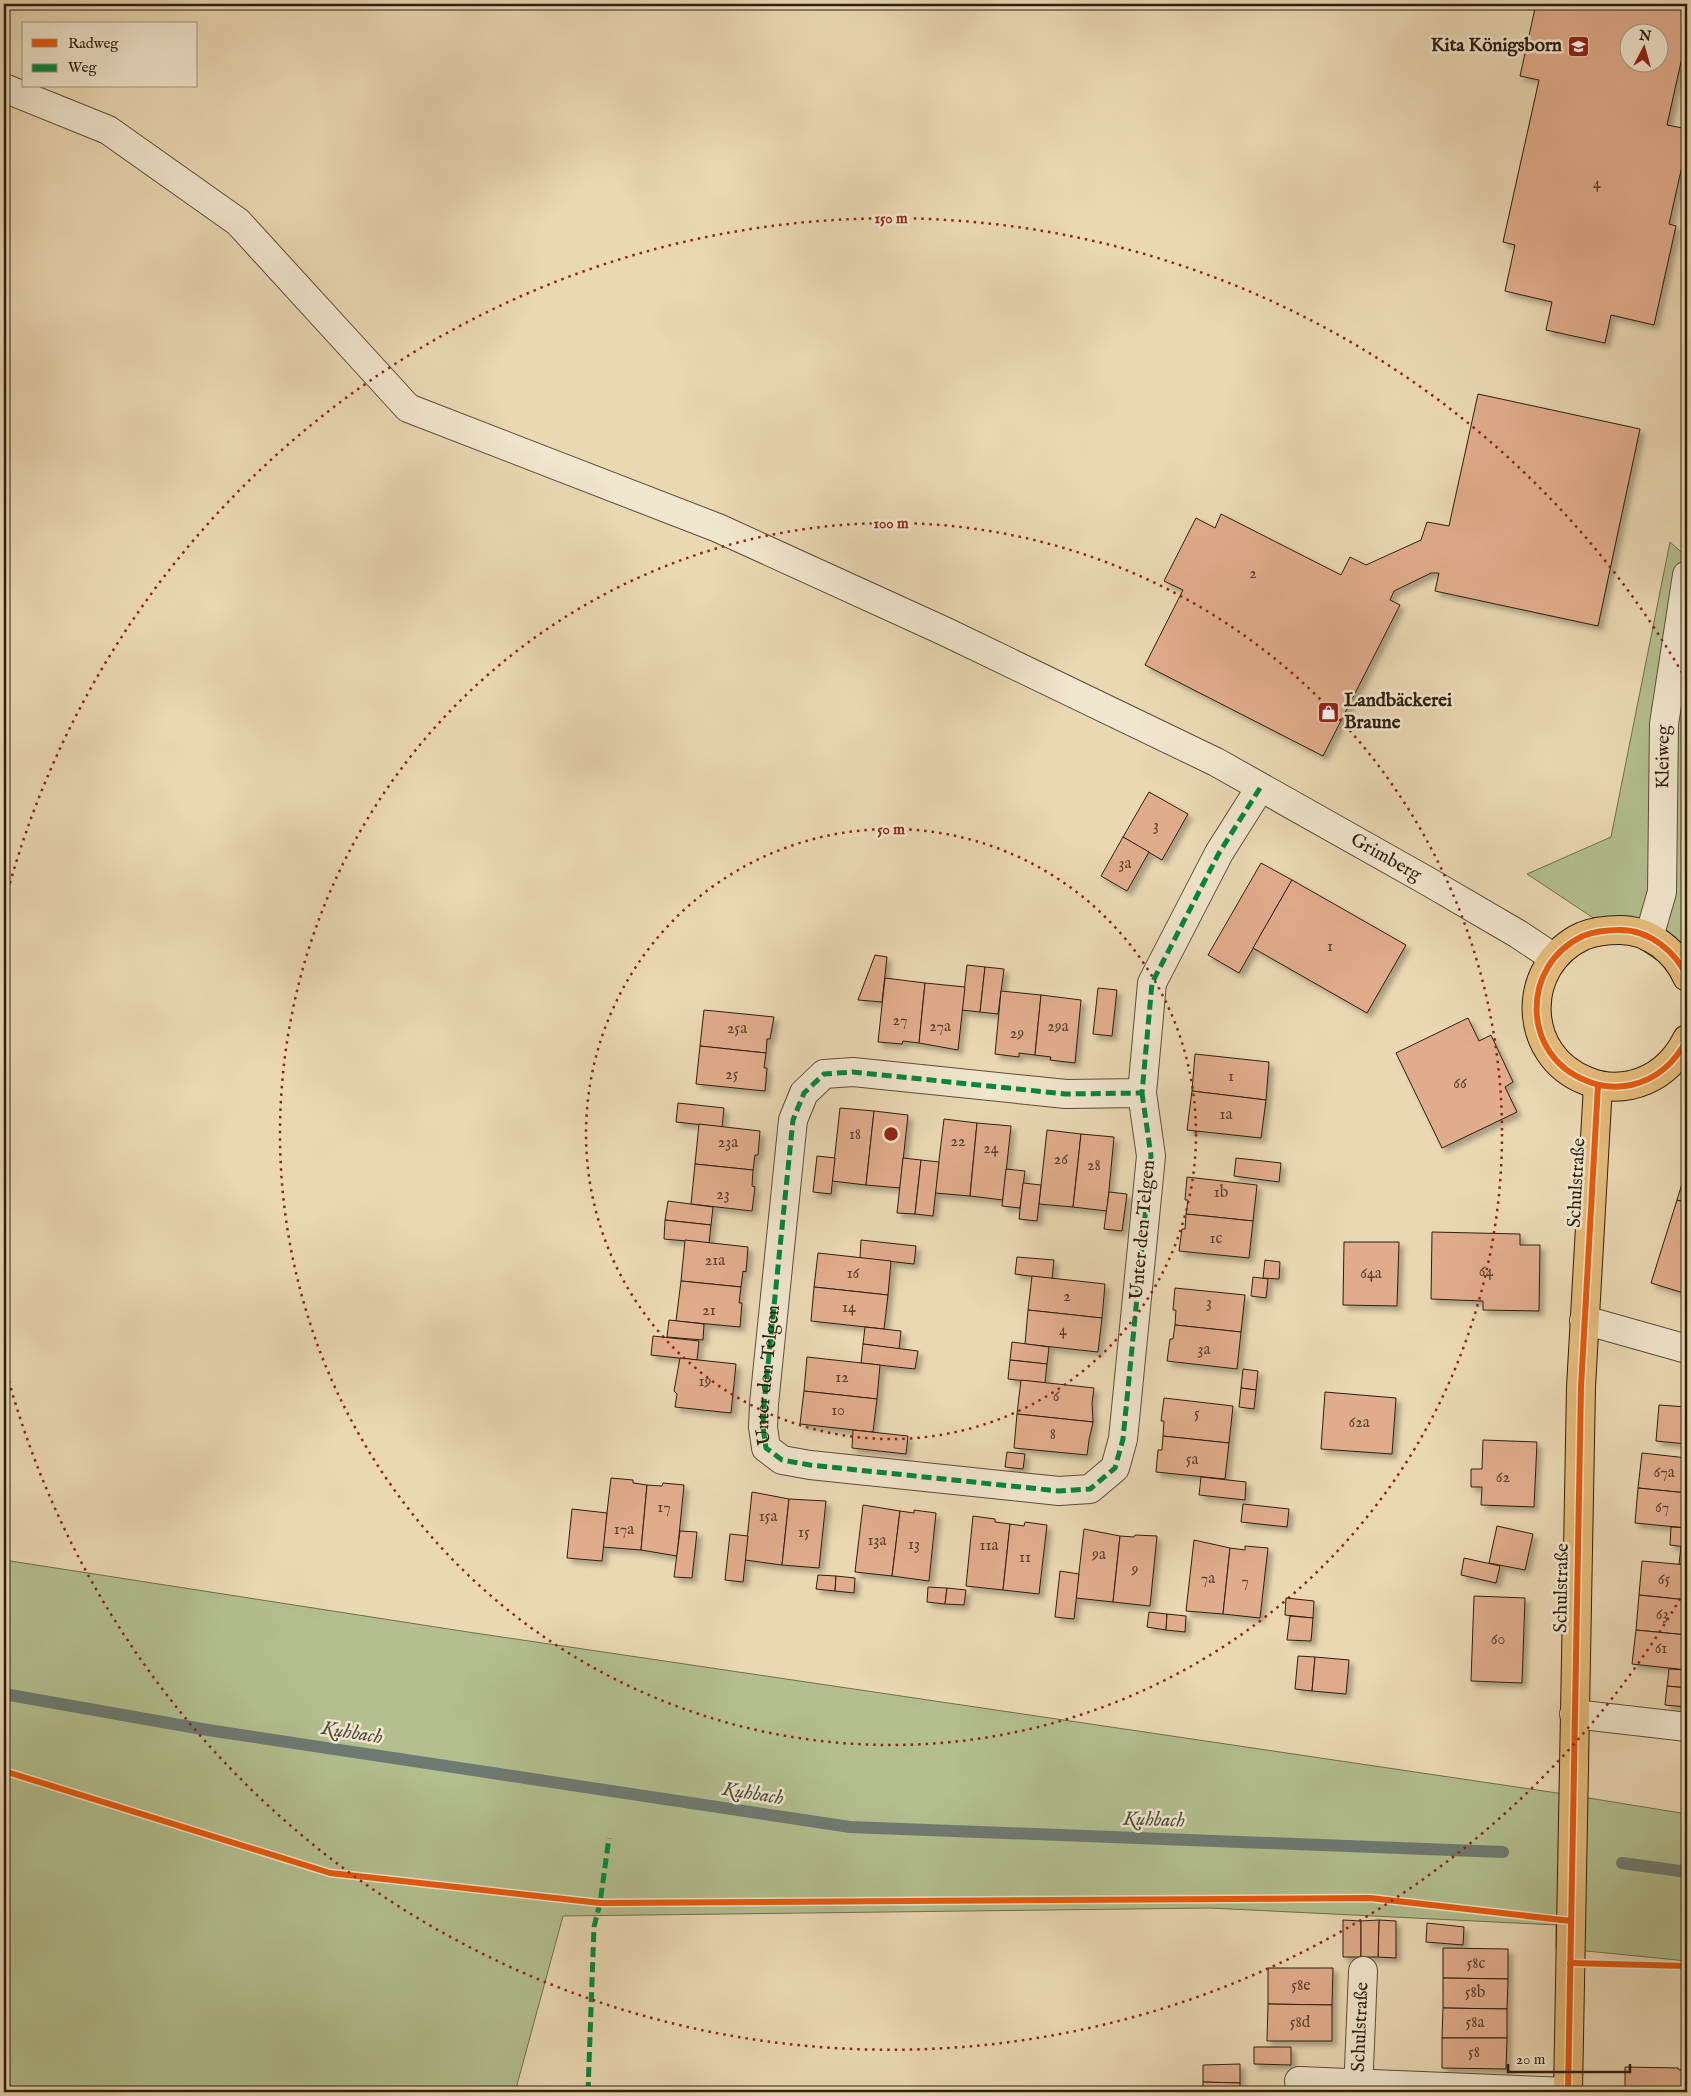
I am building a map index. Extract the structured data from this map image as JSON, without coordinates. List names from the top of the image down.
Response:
{
  "streets": {
    "main road": ["Schulstraße"],
    "street": ["Kleiweg", "Grimberg", "Unter den Telgen"]
  },
  "crossings": [
    ["Grimberg", "Unter den Telgen"]
  ],
  "water": ["Kuhbach"],
  "places": {
    "school or university": ["Kita Königsborn"],
    "shop": ["Landbäckerei Braune"]
  },
  "house_numbers": [
    "4",
    "2",
    "3",
    "3a",
    "1",
    "27",
    "27a",
    "29a",
    "25a",
    "29",
    "25",
    "1",
    "66",
    "1a",
    "18",
    "22",
    "23a",
    "24",
    "26",
    "28",
    "1b",
    "23",
    "1c",
    "21a",
    "64",
    "16",
    "64a",
    "2",
    "3",
    "14",
    "21",
    "4",
    "3a",
    "12",
    "19",
    "6",
    "10",
    "5",
    "62a",
    "8",
    "5a",
    "67a",
    "62",
    "17",
    "67",
    "15a",
    "17a",
    "15",
    "13a",
    "13",
    "11a",
    "9a",
    "11",
    "9",
    "7a",
    "65",
    "7",
    "63",
    "60",
    "61",
    "58c",
    "58e",
    "58b",
    "58d",
    "58a",
    "58"
  ],
  "legend": ["Radweg", "Weg"],
  "scale_bar": "20 m",
  "north": "top",
  "rings": ["150 m", "100 m", "50 m"]
}
